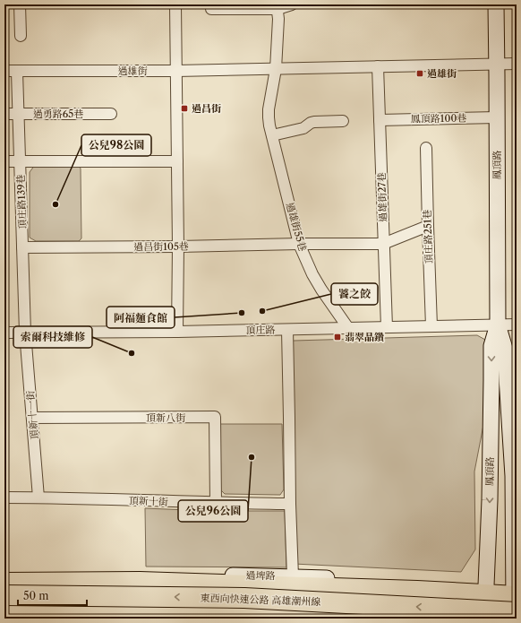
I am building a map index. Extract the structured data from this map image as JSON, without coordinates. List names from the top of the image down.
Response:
{
  "streets": {
    "highway": ["東西向快速公路 高雄潮州線"],
    "main road": ["鳳頂路", "過埤路"],
    "street": [
      "過雄街",
      "過勇路65巷",
      "鳳頂路100巷",
      "過雄街27巷",
      "頂庄路139巷",
      "過雄街55巷",
      "頂庄路251巷",
      "過昌街105巷",
      "頂庄路",
      "頂新十一街",
      "頂新八街",
      "頂新十街"
    ]
  },
  "crossings": [
    ["過雄街", "鳳頂路"],
    ["過雄街", "過雄街27巷"],
    ["過雄街", "頂庄路139巷"],
    ["過雄街", "過雄街55巷"],
    ["過勇路65巷", "頂庄路139巷"],
    ["鳳頂路100巷", "鳳頂路"],
    ["鳳頂路100巷", "過雄街27巷"],
    ["鳳頂路", "頂庄路"],
    ["鳳頂路", "過埤路"],
    ["鳳頂路", "東西向快速公路 高雄潮州線"],
    ["過雄街27巷", "過昌街105巷"],
    ["過雄街27巷", "頂庄路"],
    ["頂庄路139巷", "過昌街105巷"],
    ["頂庄路139巷", "頂庄路"],
    ["頂庄路139巷", "頂新十一街"],
    ["過雄街55巷", "過昌街105巷"],
    ["過雄街55巷", "頂庄路"],
    ["頂庄路251巷", "頂庄路"],
    ["頂庄路", "頂新十一街"],
    ["頂新十一街", "頂新八街"],
    ["頂新十一街", "頂新十街"],
    ["頂新八街", "頂新十街"]
  ],
  "places": {
    "transit": ["過雄街", "過昌街", "翡翠晶鑽"],
    "other": [
      "公兒98公園",
      "饕之餃",
      "阿福麵食館",
      "索爾科技維修",
      "公兒96公園"
    ]
  },
  "scale_bar": "50 m"
}
